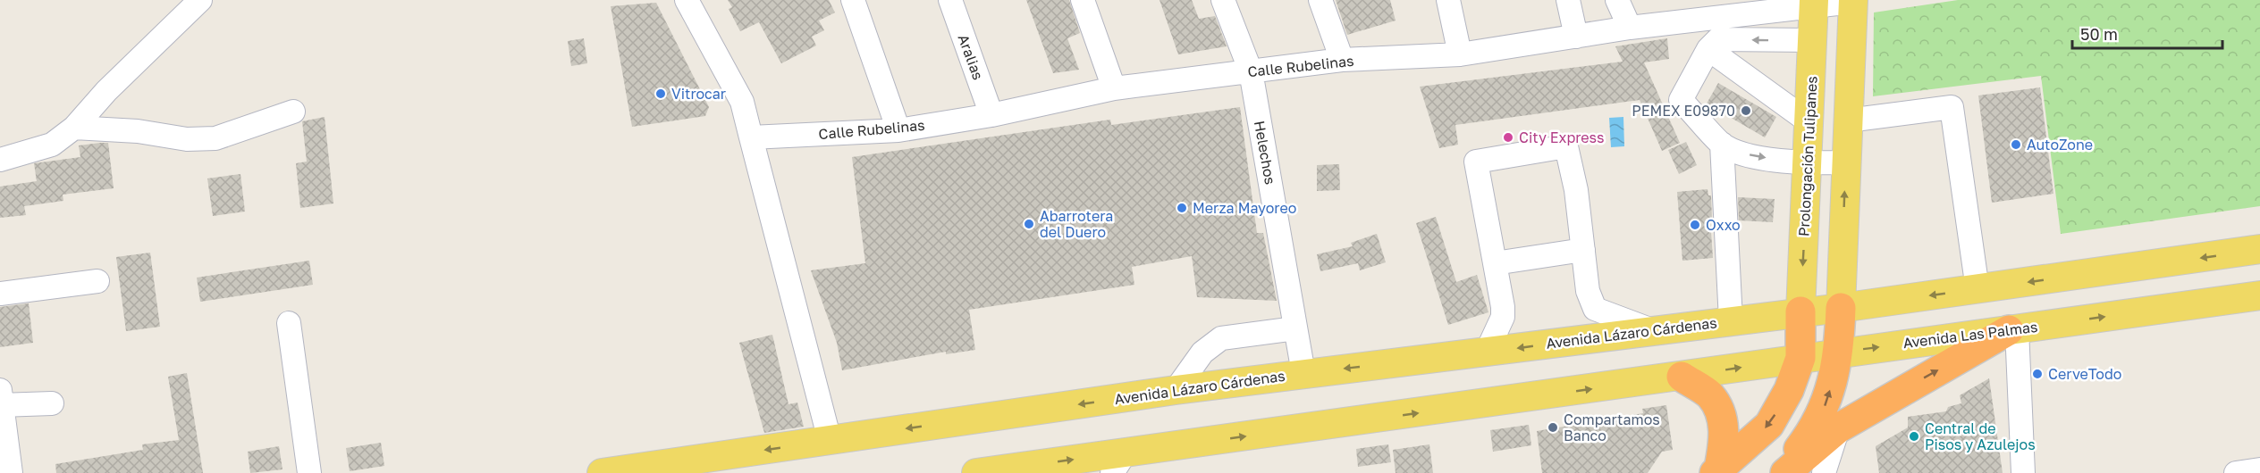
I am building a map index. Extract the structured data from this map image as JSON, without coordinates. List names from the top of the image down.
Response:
{
  "streets": {
    "main road": ["Prolongación Tulipanes", "Avenida Lázaro Cárdenas", "Avenida Las Palmas"],
    "street": ["Aralias", "Calle Rubelinas", "Helechos"]
  },
  "crossings": [
    ["Aralias", "Calle Rubelinas"],
    ["Calle Rubelinas", "Helechos"],
    ["Calle Rubelinas", "Prolongación Tulipanes"],
    ["Helechos", "Avenida Lázaro Cárdenas"],
    ["Prolongación Tulipanes", "Avenida Lázaro Cárdenas"]
  ],
  "places": [
    "Vitrocar",
    "PEMEX E09870",
    "City Express",
    "AutoZone",
    "Merza Mayoreo",
    "Abarrotera del Duero",
    "Oxxo",
    "CerveTodo",
    "Compartamos Banco",
    "Central de Pisos y Azulejos"
  ],
  "scale_bar": "50 m"
}
